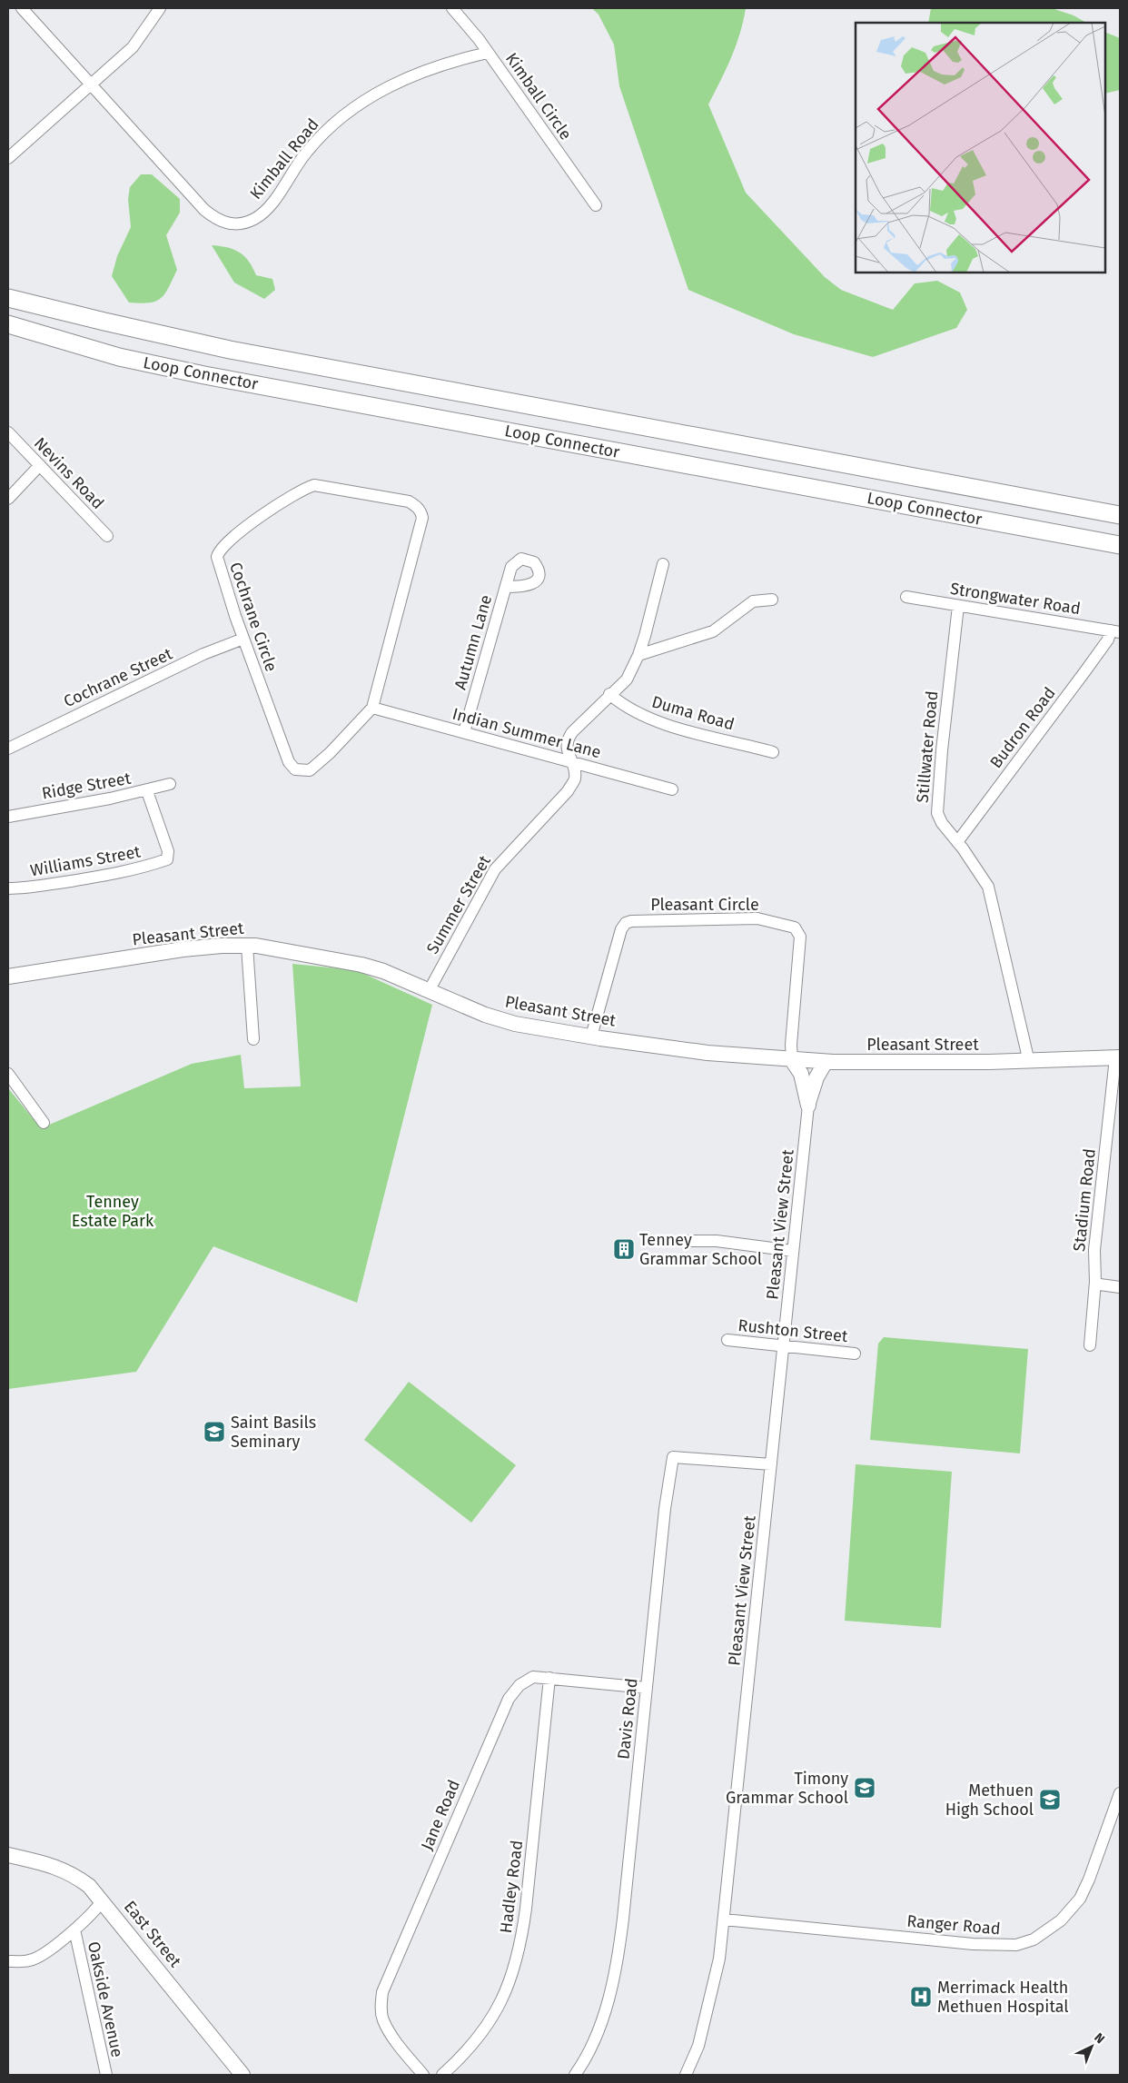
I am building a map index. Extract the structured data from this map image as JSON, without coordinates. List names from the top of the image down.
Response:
{
  "streets": {
    "highway": ["Loop Connector"],
    "main road": ["Pleasant Street", "East Street"],
    "street": [
      "Kimball Circle",
      "Kimball Road",
      "Nevins Road",
      "Strongwater Road",
      "Cochrane Circle",
      "Autumn Lane",
      "Cochrane Street",
      "Duma Road",
      "Budron Road",
      "Indian Summer Lane",
      "Stillwater Road",
      "Ridge Street",
      "Williams Street",
      "Summer Street",
      "Pleasant Circle",
      "Stadium Road",
      "Pleasant View Street",
      "Rushton Street",
      "Davis Road",
      "Jane Road",
      "Hadley Road",
      "Ranger Road",
      "Oakside Avenue"
    ]
  },
  "crossings": [
    ["Kimball Circle", "Kimball Road"],
    ["Strongwater Road", "Budron Road"],
    ["Strongwater Road", "Stillwater Road"],
    ["Cochrane Circle", "Cochrane Street"],
    ["Cochrane Circle", "Indian Summer Lane"],
    ["Autumn Lane", "Indian Summer Lane"],
    ["Duma Road", "Summer Street"],
    ["Budron Road", "Stillwater Road"],
    ["Indian Summer Lane", "Summer Street"],
    ["Stillwater Road", "Pleasant Street"],
    ["Ridge Street", "Williams Street"],
    ["Summer Street", "Pleasant Street"],
    ["Pleasant Circle", "Pleasant Street"],
    ["Pleasant Street", "Stadium Road"],
    ["Pleasant View Street", "Rushton Street"],
    ["Pleasant View Street", "Davis Road"],
    ["Pleasant View Street", "Ranger Road"],
    ["Davis Road", "Jane Road"],
    ["Jane Road", "Hadley Road"]
  ],
  "parks": ["Tenney Estate Park"],
  "places": {
    "building": ["Tenney Grammar School"],
    "school or university": ["Saint Basils Seminary", "Timony Grammar School", "Methuen High School"],
    "hospital": ["Merrimack Health Methuen Hospital"]
  },
  "north": "top right"
}
